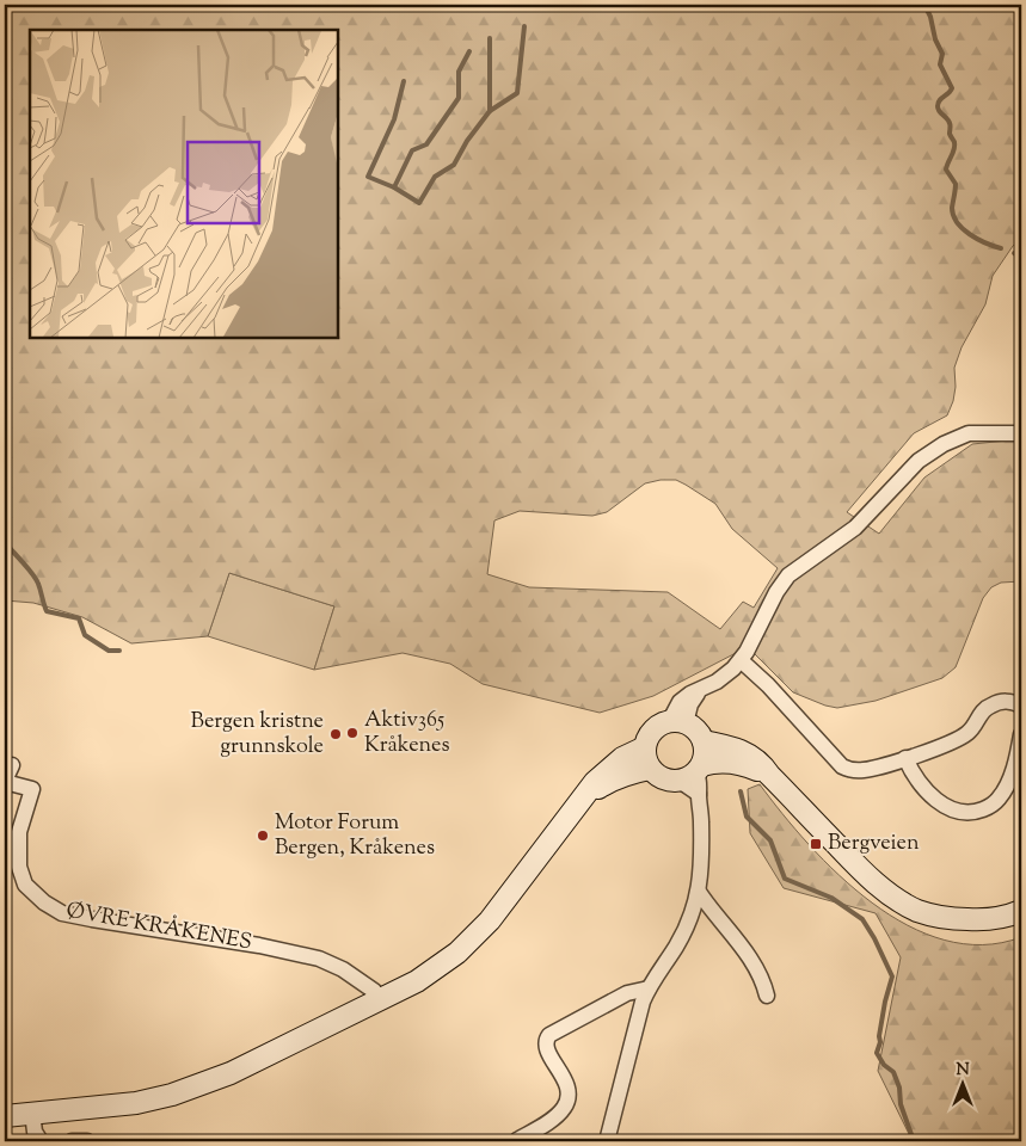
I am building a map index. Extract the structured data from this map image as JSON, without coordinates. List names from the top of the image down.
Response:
{
  "streets": {
    "street": ["ØVRE KRÅKENES"]
  },
  "places": {
    "other": ["Aktiv365 Kråkenes", "Bergen kristne grunnskole", "Motor Forum Bergen, Kråkenes"],
    "transit": ["Bergveien"]
  },
  "north": "top"
}
